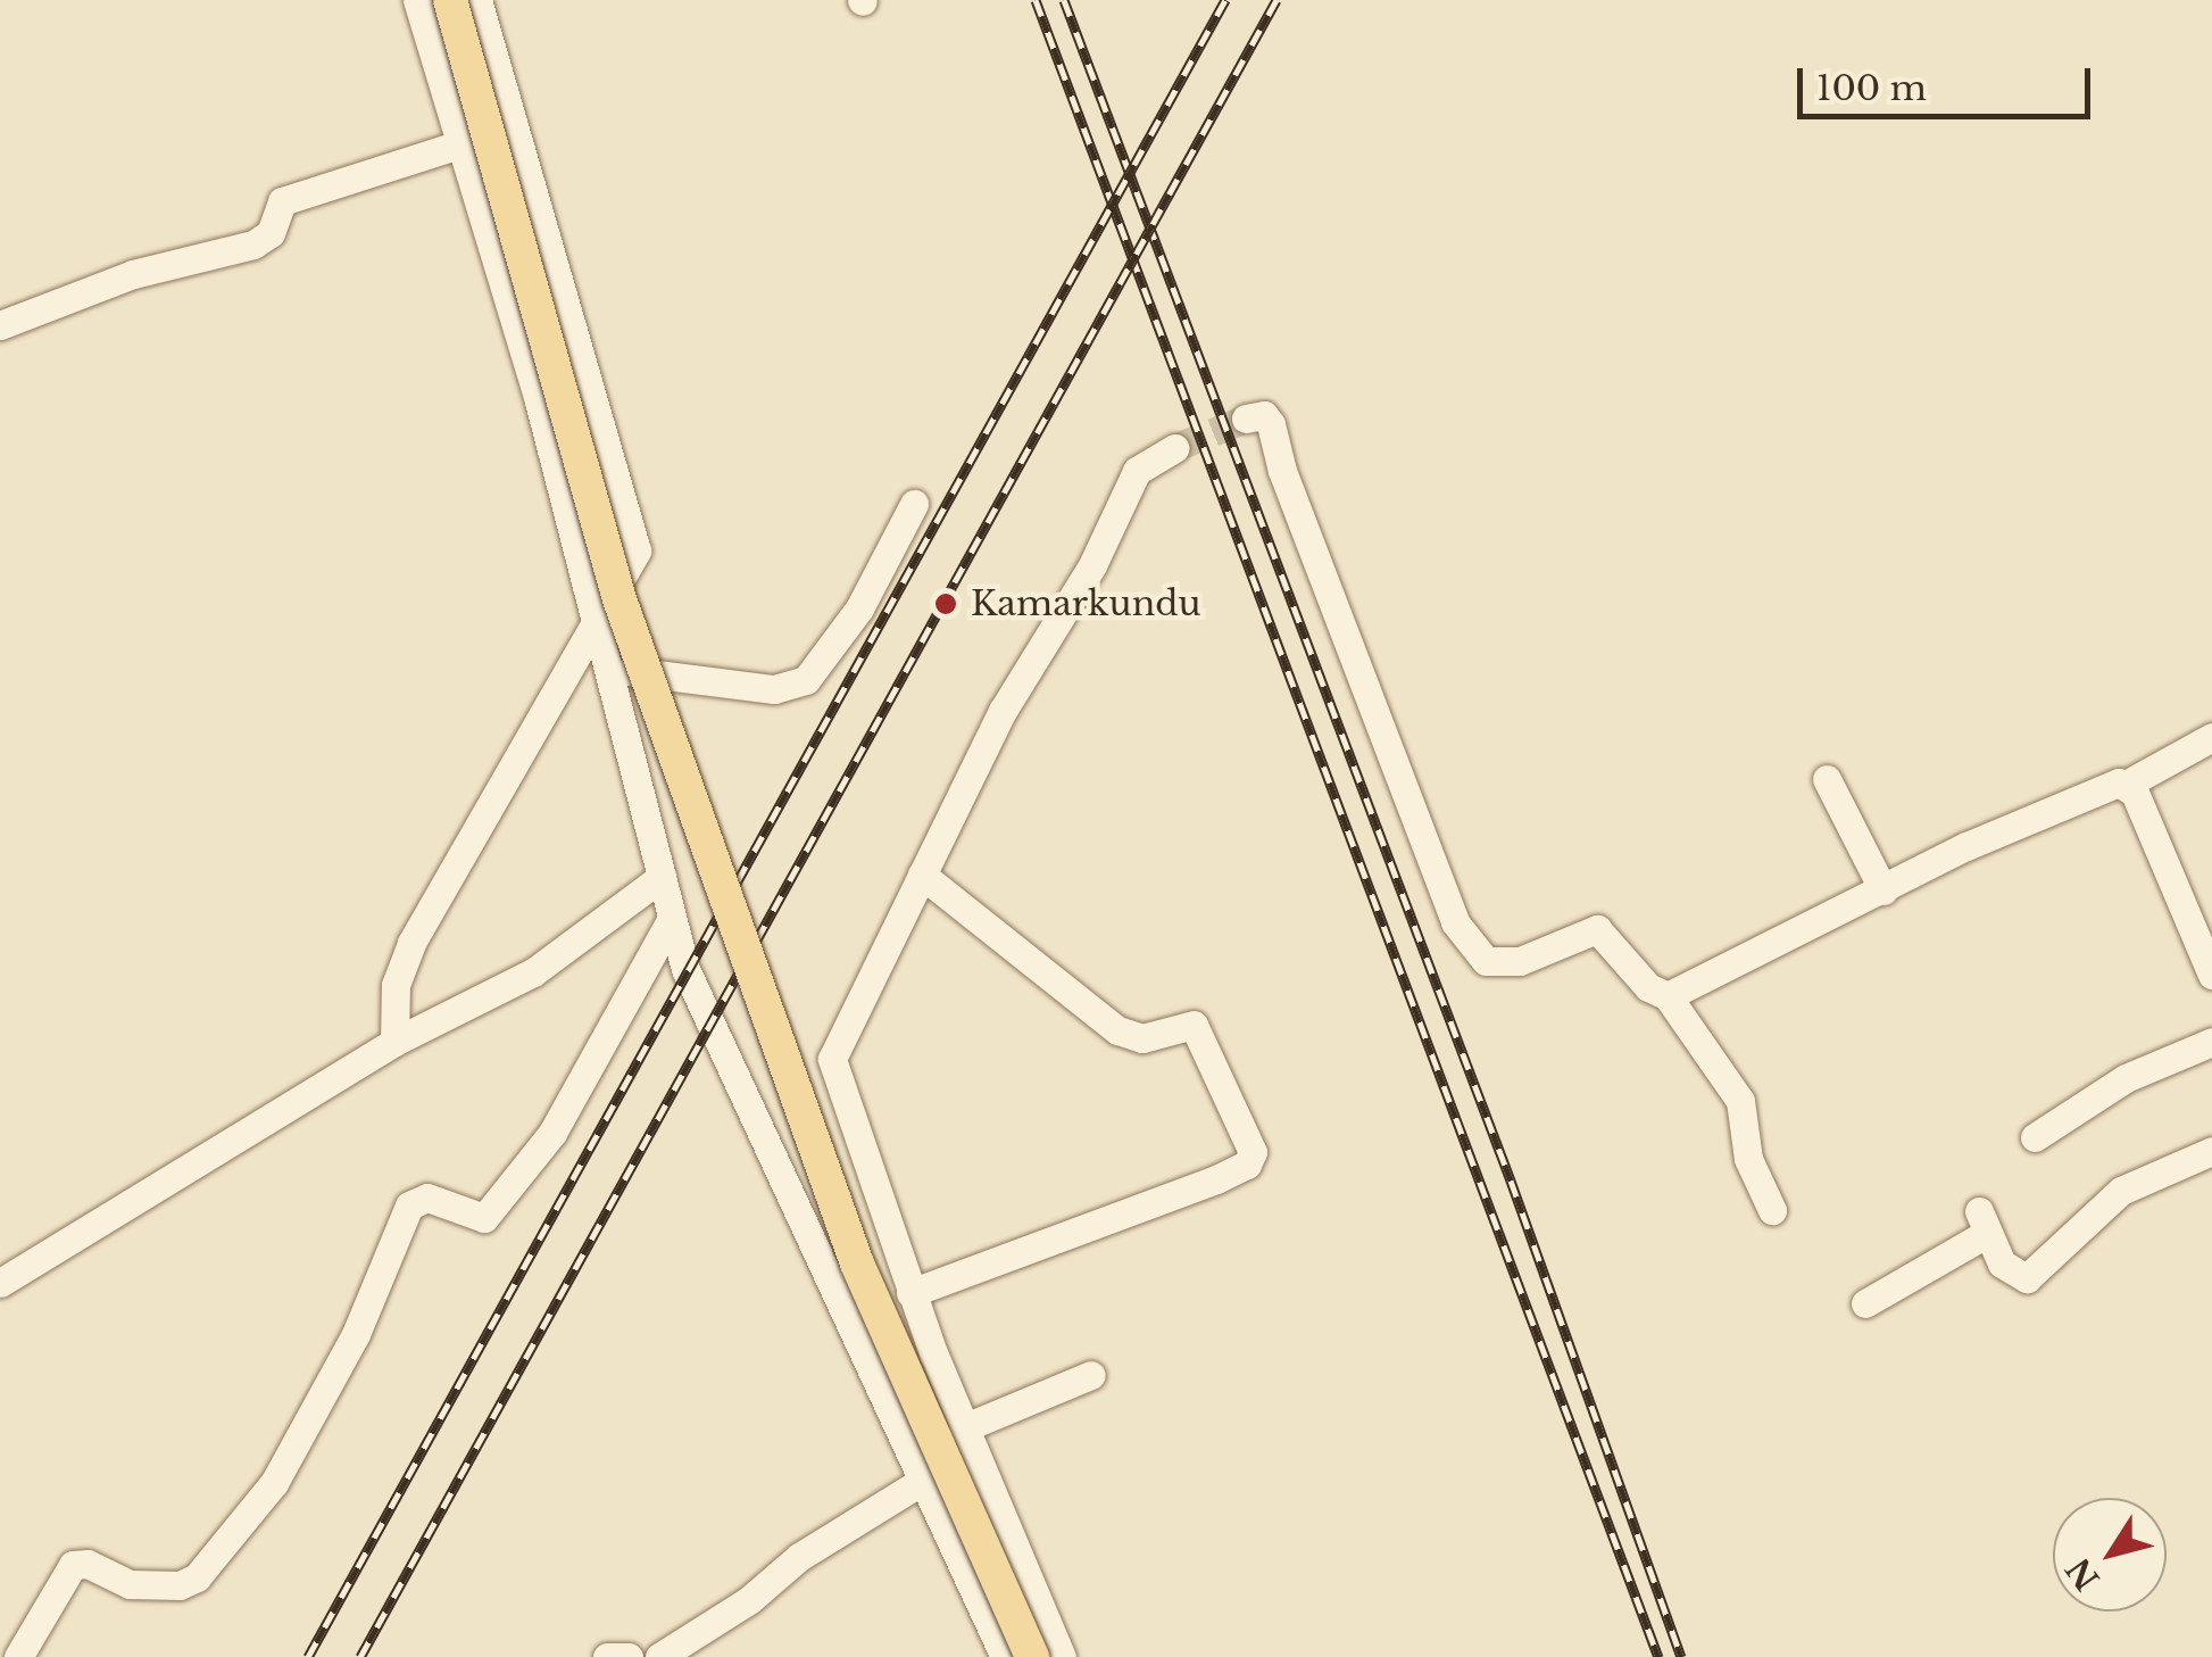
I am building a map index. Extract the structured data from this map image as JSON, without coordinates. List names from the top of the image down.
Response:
{
  "places": ["Kamarkundu"],
  "scale_bar": "100 m",
  "north": "bottom left"
}
